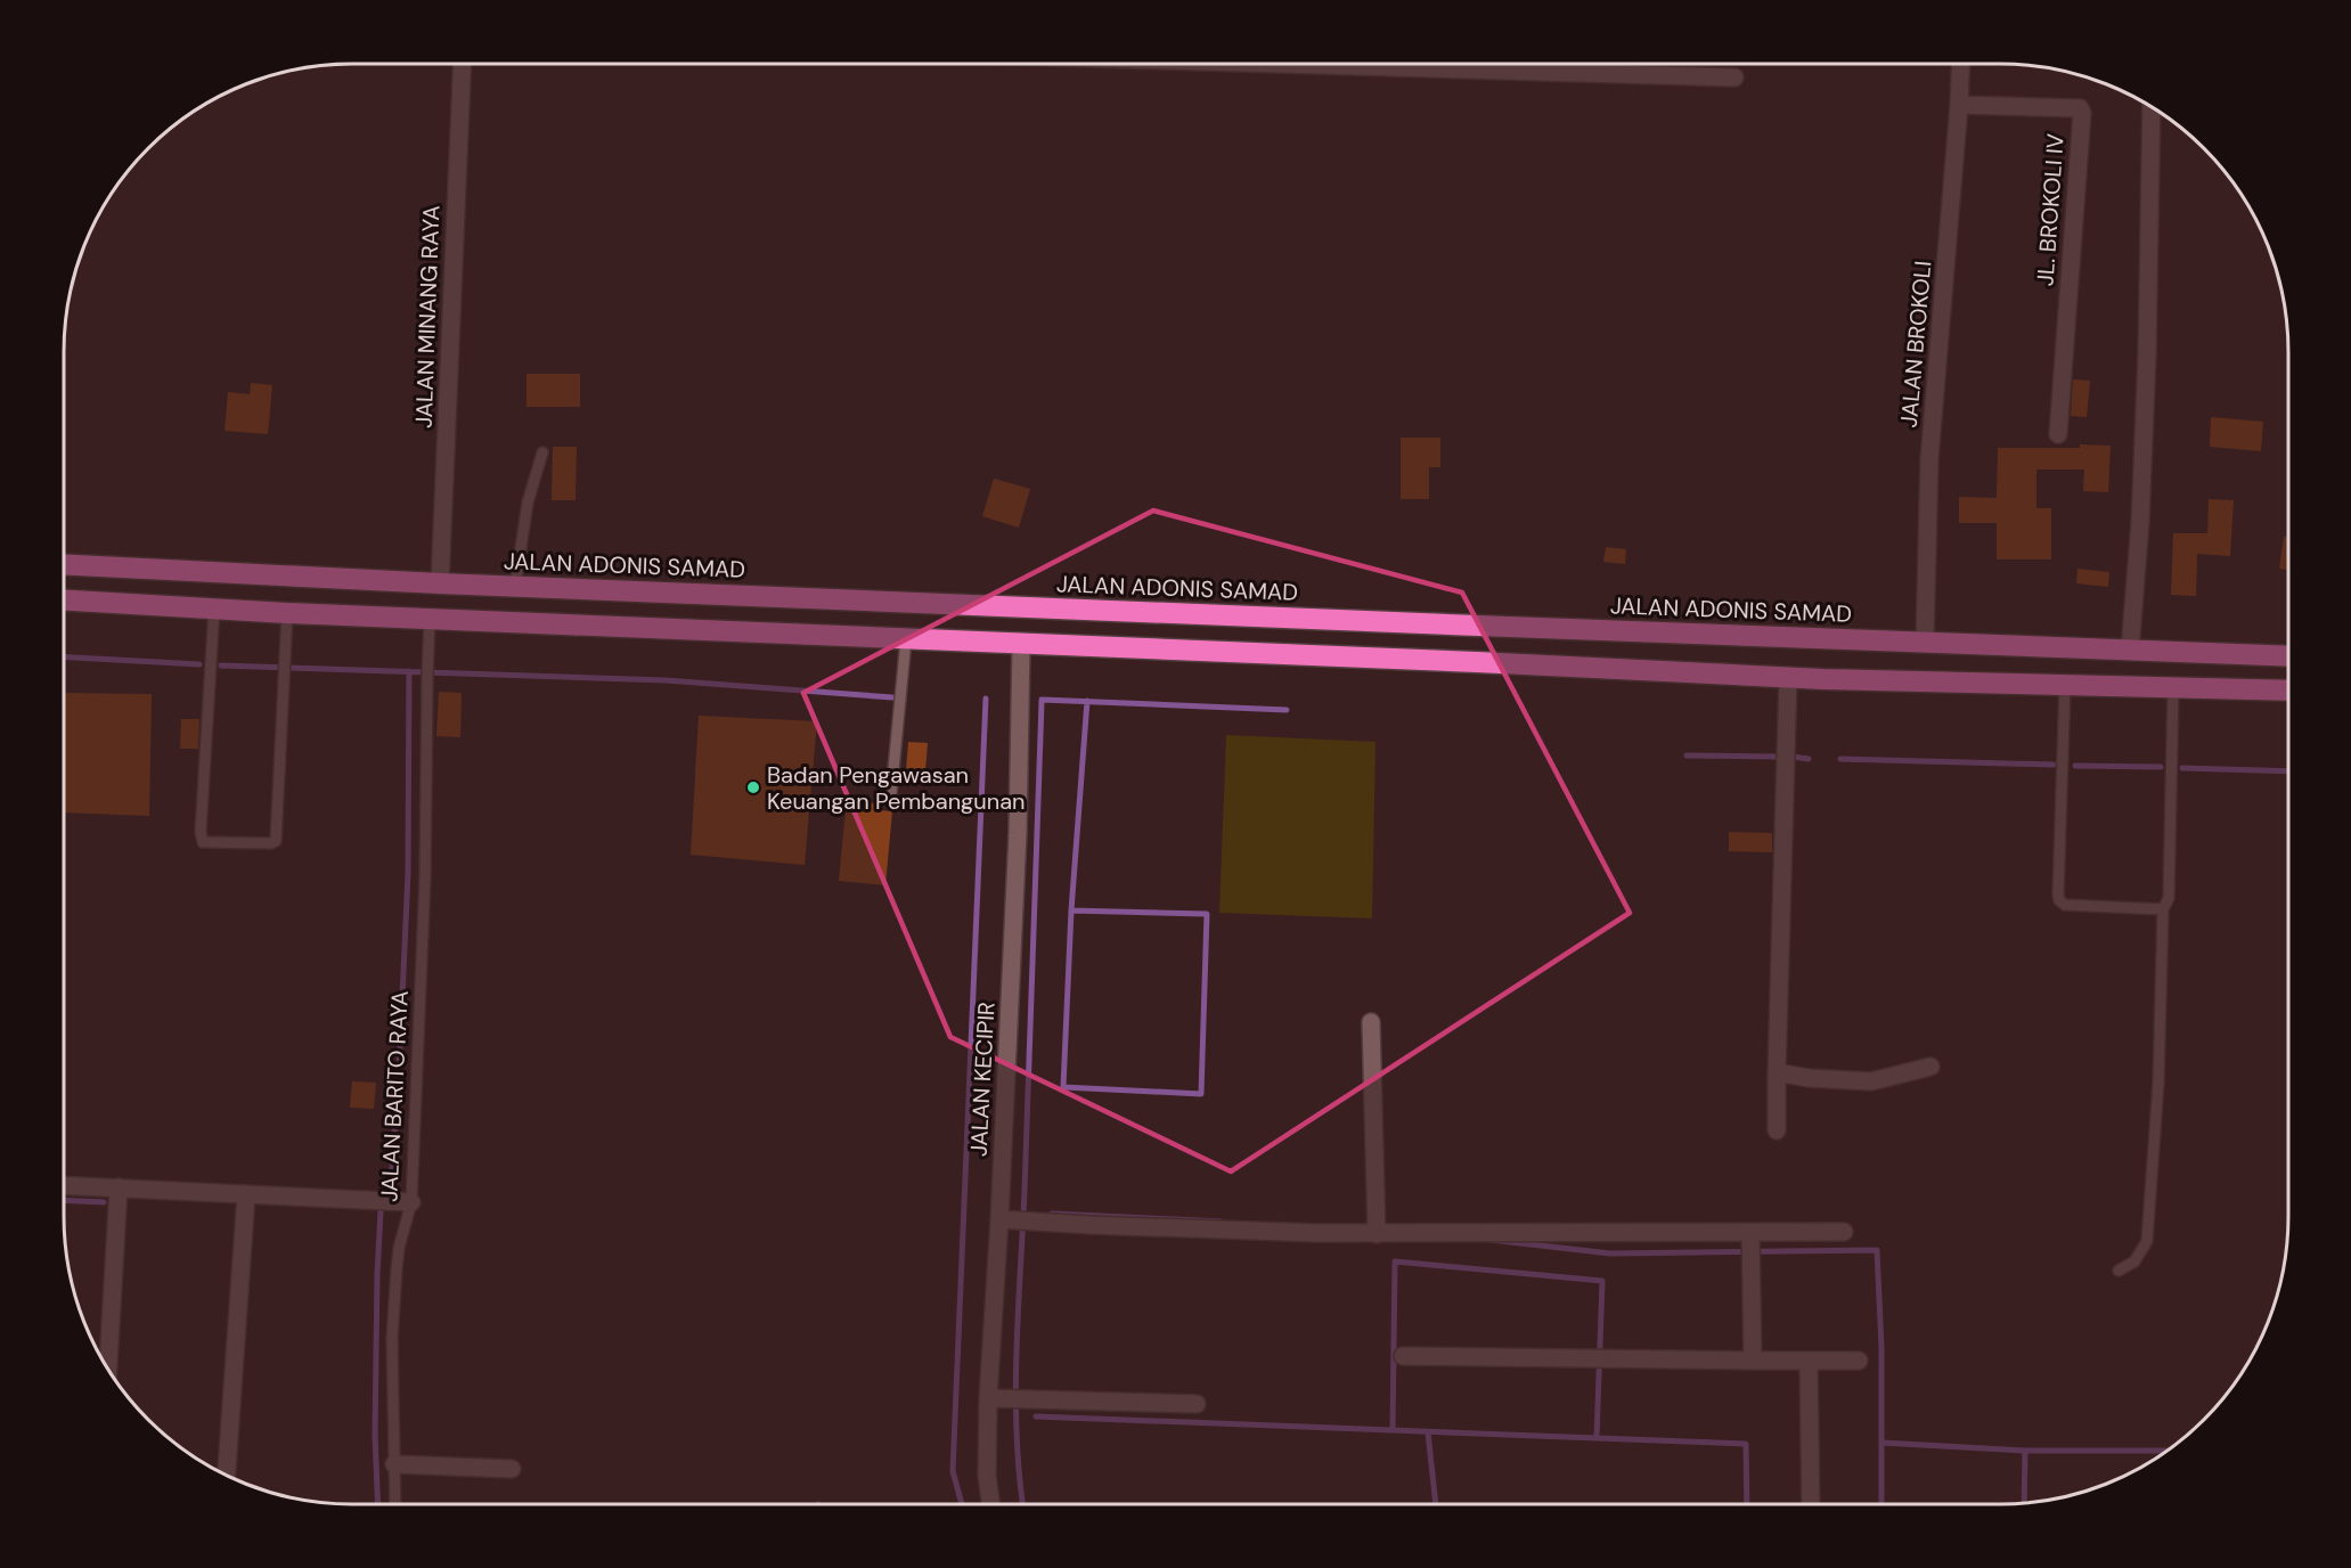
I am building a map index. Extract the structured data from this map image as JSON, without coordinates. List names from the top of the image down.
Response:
{
  "streets": {
    "highway": ["JALAN ADONIS SAMAD"],
    "street": [
      "JL. BROKOLI IV",
      "JALAN MINANG RAYA",
      "JALAN BROKOLI",
      "JALAN KECIPIR"
    ],
    "lane": ["JALAN BARITO RAYA"]
  },
  "crossings": [
    ["JL. BROKOLI IV", "JALAN BROKOLI"],
    ["JALAN MINANG RAYA", "JALAN ADONIS SAMAD"],
    ["JALAN BROKOLI", "JALAN ADONIS SAMAD"]
  ],
  "places": ["Badan Pengawasan Keuangan Pembangunan"]
}
